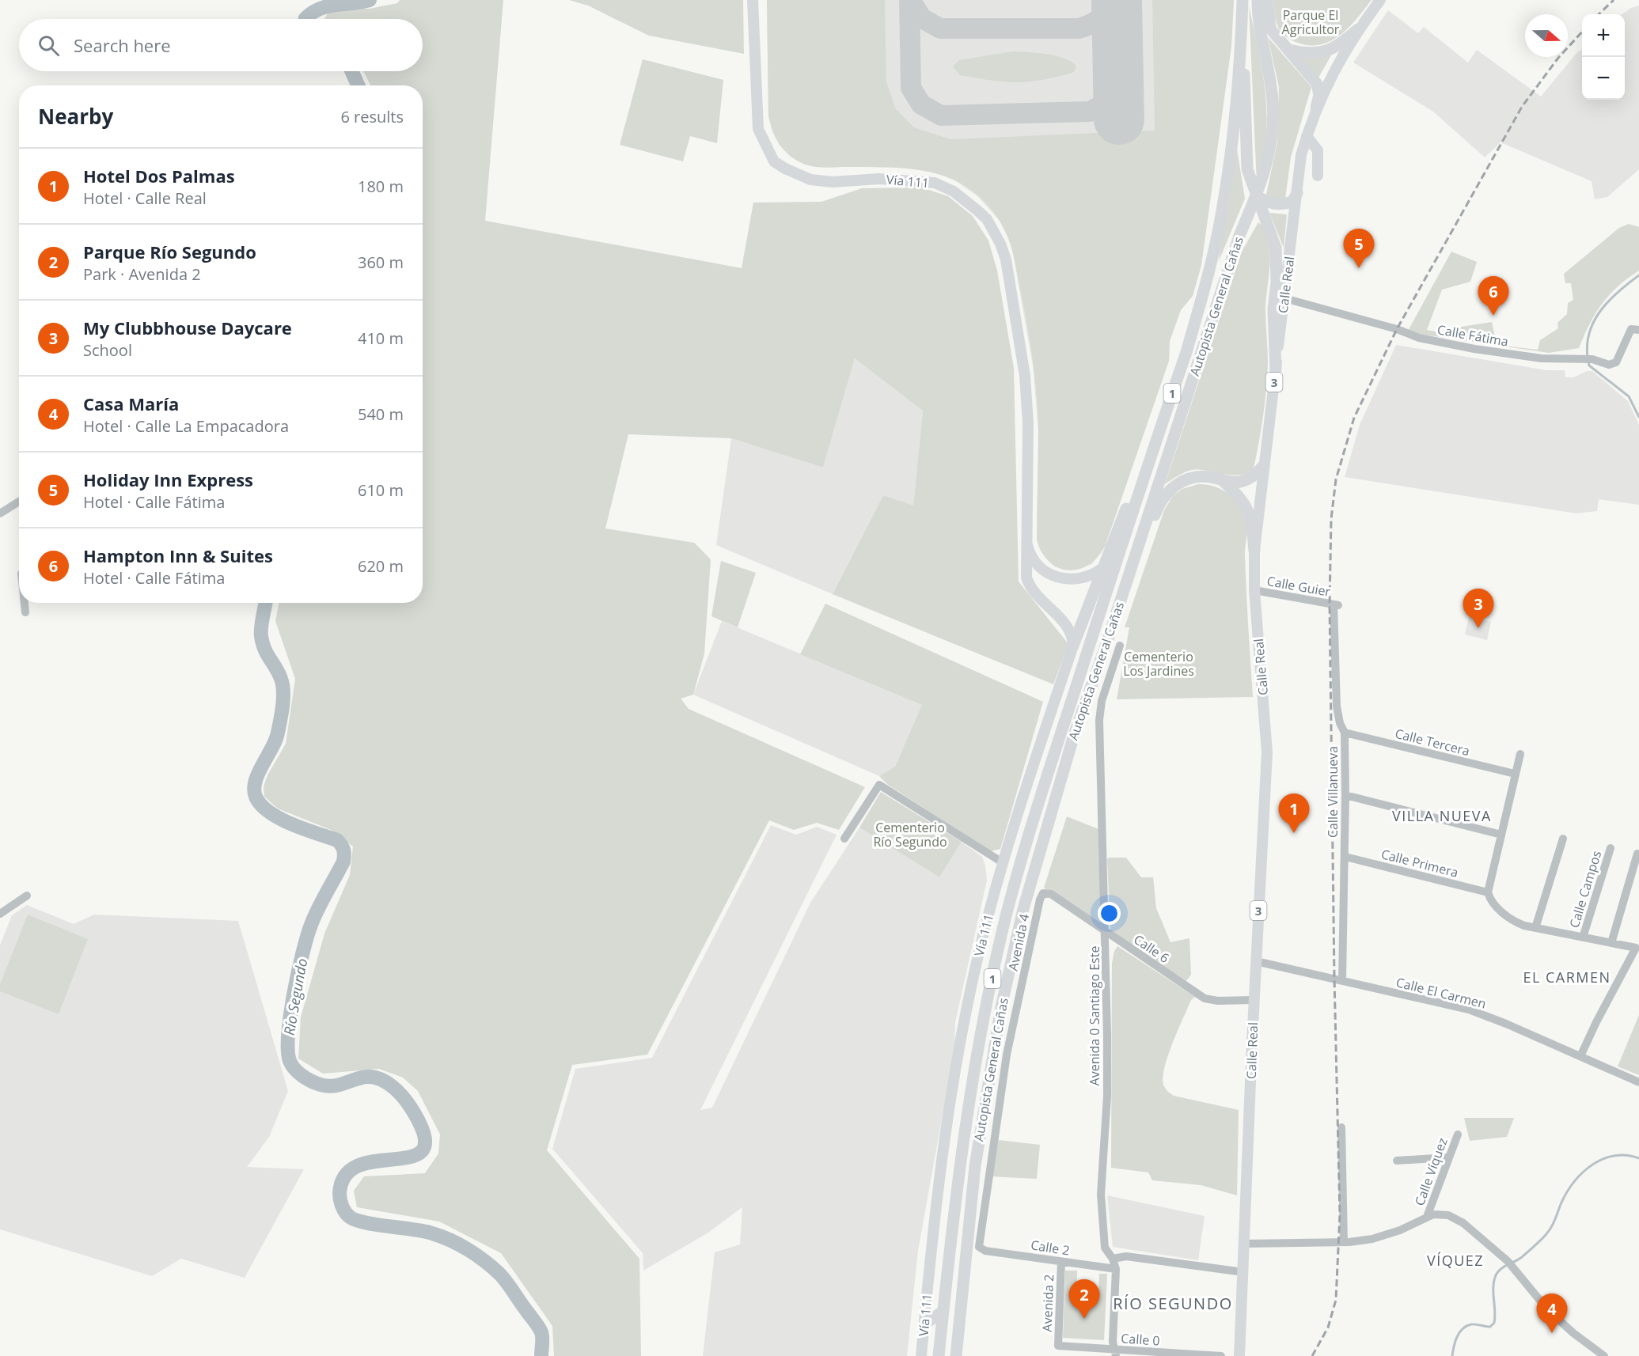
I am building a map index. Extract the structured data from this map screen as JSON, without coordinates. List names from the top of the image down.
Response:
{
  "streets": {
    "highway": ["Autopista General Cañas", "1"],
    "main road": ["Vía 111", "Calle Real", "3"],
    "street": [
      "Calle Fátima",
      "Calle Guier",
      "Calle Tercera",
      "Calle Villanueva",
      "Calle Primera",
      "Calle Campos",
      "Avenida 4",
      "Calle 6",
      "Calle El Carmen",
      "Avenida 0 Santiago Este",
      "Calle Víquez",
      "Calle 2",
      "Avenida 2",
      "Calle 0"
    ]
  },
  "crossings": [
    ["Calle Real", "Calle Fátima"],
    ["Calle Real", "Calle Guier"],
    ["Calle Real", "Calle 6"],
    ["Calle Real", "Calle El Carmen"],
    ["Calle Guier", "Calle Villanueva"],
    ["Calle Tercera", "Calle Villanueva"],
    ["Calle Villanueva", "Calle Primera"],
    ["Calle Villanueva", "Calle El Carmen"],
    ["Avenida 4", "Calle 6"],
    ["Avenida 4", "Calle 2"],
    ["Calle 6", "Avenida 0 Santiago Este"],
    ["Avenida 0 Santiago Este", "Calle 2"],
    ["Avenida 0 Santiago Este", "Calle 0"],
    ["Calle 2", "Avenida 2"],
    ["Avenida 2", "Calle 0"]
  ],
  "districts": [
    "VILLA NUEVA",
    "EL CARMEN",
    "VÍQUEZ",
    "RÍO SEGUNDO"
  ],
  "water": ["Río Segundo"],
  "parks": ["Parque El Agricultor", "Cementerio Los Jardines", "Cementerio Río Segundo"],
  "north": "right",
  "page": {
    "map_buttons": ["+", "−"],
    "search": "Search here",
    "heading": ["Nearby", "6 results"],
    "list": [
      {
        "mark": "1",
        "name": "Hotel Dos Palmas",
        "note": "Hotel · Calle Real",
        "value": "180 m"
      },
      {
        "mark": "2",
        "name": "Parque Río Segundo",
        "note": "Park · Avenida 2",
        "value": "360 m"
      },
      {
        "mark": "3",
        "name": "My Clubbhouse Daycare",
        "note": "School",
        "value": "410 m"
      },
      {
        "mark": "4",
        "name": "Casa María",
        "note": "Hotel · Calle La Empacadora",
        "value": "540 m"
      },
      {
        "mark": "5",
        "name": "Holiday Inn Express",
        "note": "Hotel · Calle Fátima",
        "value": "610 m"
      },
      {
        "mark": "6",
        "name": "Hampton Inn & Suites",
        "note": "Hotel · Calle Fátima",
        "value": "620 m"
      }
    ],
    "pins": [
      "5",
      "6",
      "3",
      "1",
      "2",
      "4"
    ]
  }
}
